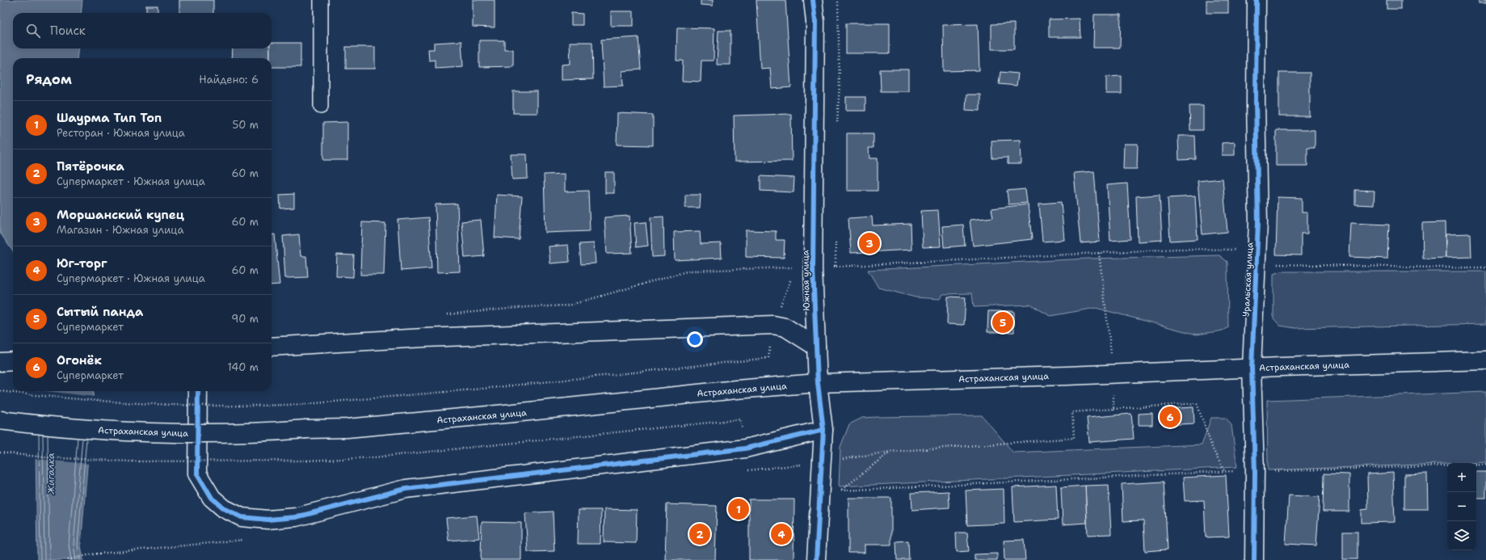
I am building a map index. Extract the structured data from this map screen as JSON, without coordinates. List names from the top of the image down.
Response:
{
  "streets": {
    "street": ["Уральская улица", "Южная улица", "Астраханская улица"]
  },
  "crossings": [
    ["Уральская улица", "Астраханская улица"],
    ["Южная улица", "Астраханская улица"]
  ],
  "water": ["Жигалка"],
  "page": {
    "search": "Поиск",
    "heading": ["Рядом", "Найдено: 6"],
    "list": [
      {
        "mark": "1",
        "name": "Шаурма Тип Топ",
        "note": "Ресторан · Южная улица",
        "value": "50 m"
      },
      {
        "mark": "2",
        "name": "Пятёрочка",
        "note": "Супермаркет · Южная улица",
        "value": "60 m"
      },
      {
        "mark": "3",
        "name": "Моршанский купец",
        "note": "Магазин · Южная улица",
        "value": "60 m"
      },
      {
        "mark": "4",
        "name": "Юг-торг",
        "note": "Супермаркет · Южная улица",
        "value": "60 m"
      },
      {
        "mark": "5",
        "name": "Сытый панда",
        "note": "Супермаркет",
        "value": "90 m"
      },
      {
        "mark": "6",
        "name": "Огонёк",
        "note": "Супермаркет",
        "value": "140 m"
      }
    ],
    "pins": [
      "3",
      "5",
      "6",
      "1",
      "2",
      "4"
    ],
    "map_buttons": ["+", "−"]
  }
}
